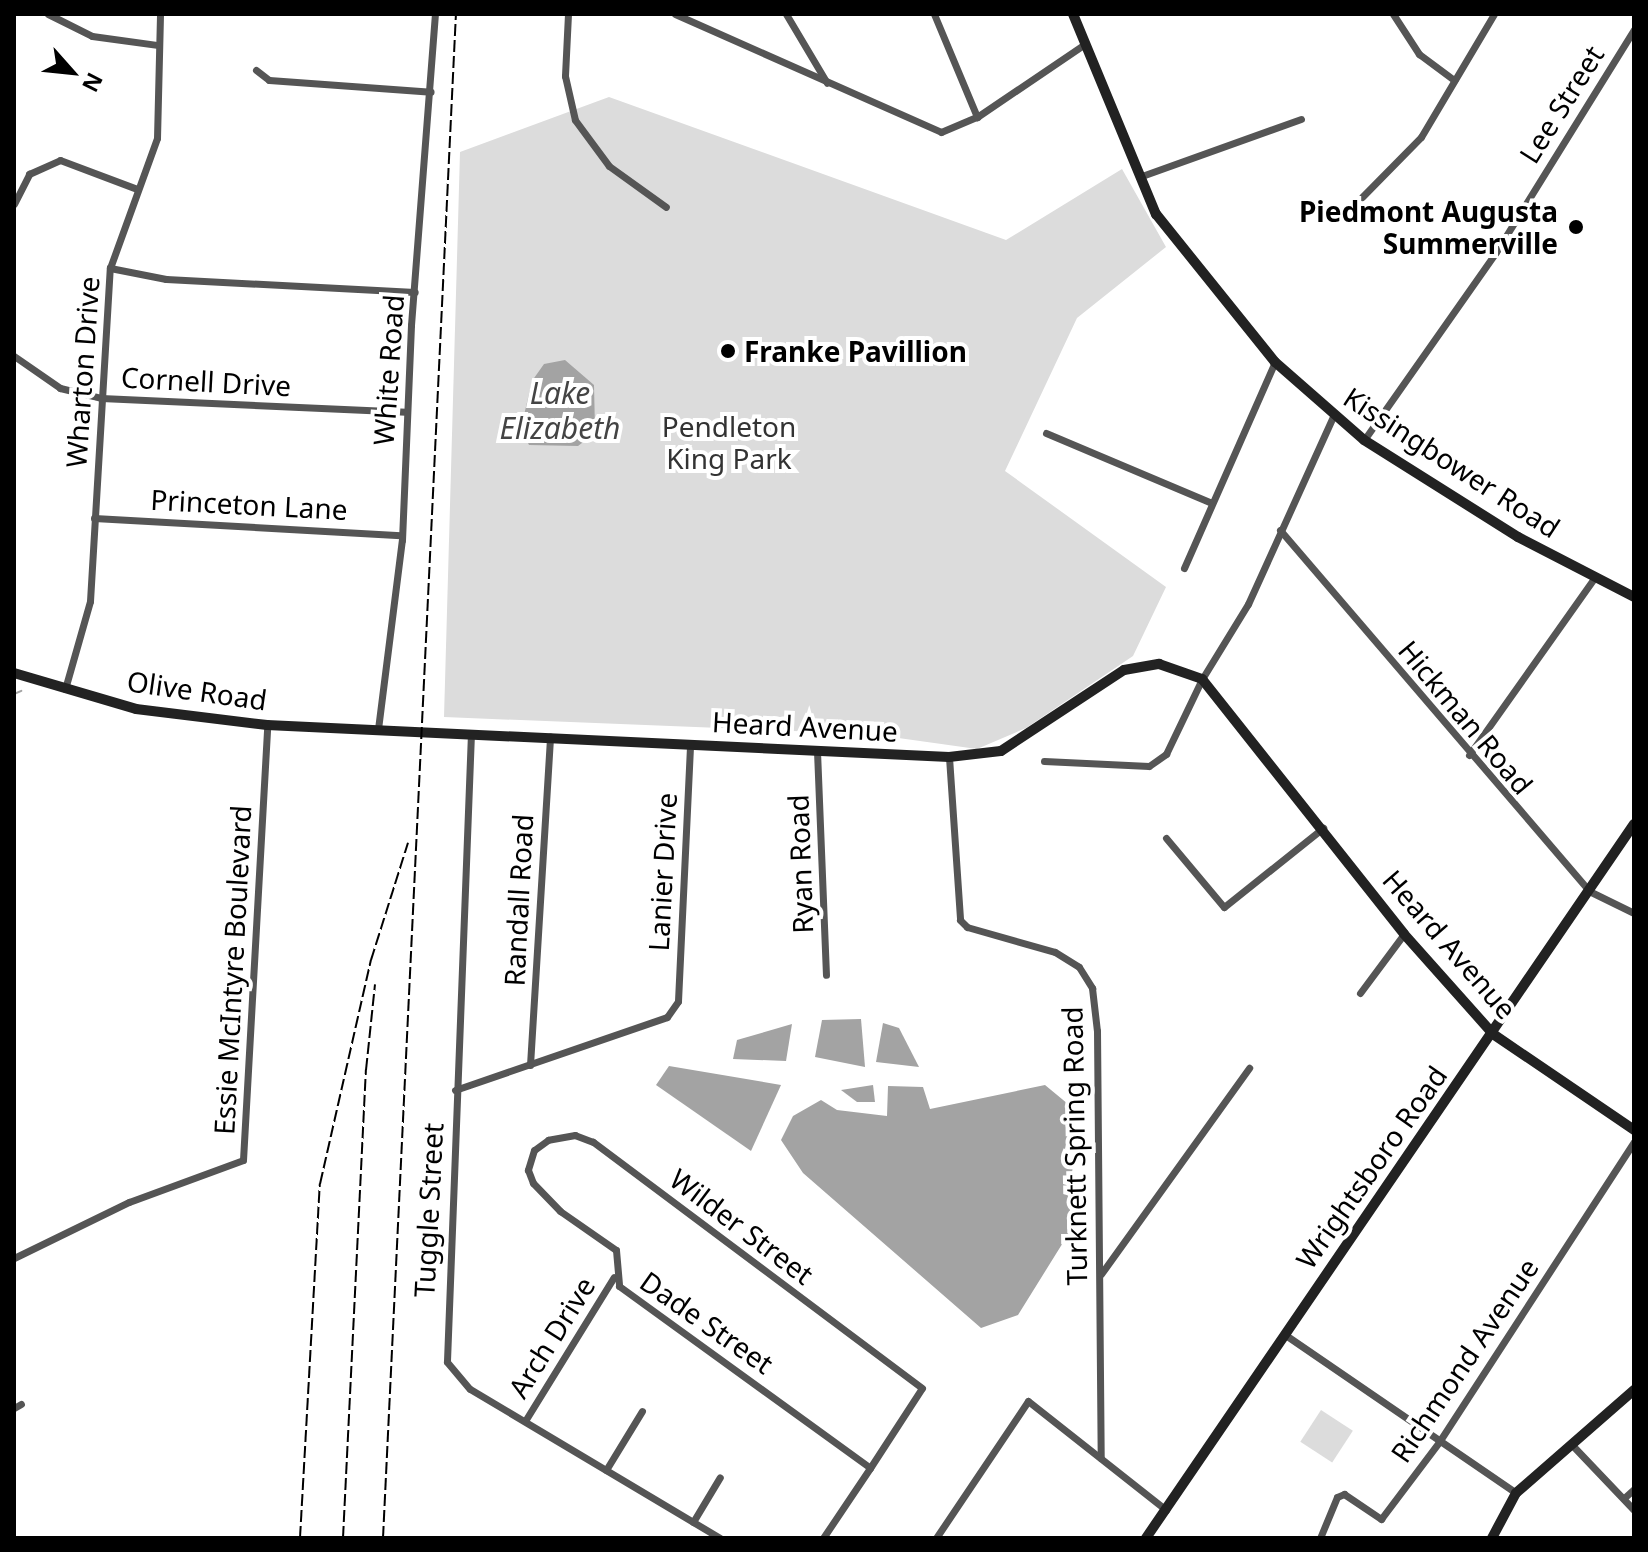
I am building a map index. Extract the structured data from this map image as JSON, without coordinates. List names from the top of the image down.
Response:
{
  "streets": {
    "street": [
      "Lee Street",
      "White Road",
      "Wharton Drive",
      "Cornell Drive",
      "Kissingbower Road",
      "Princeton Lane",
      "Olive Road",
      "Hickman Road",
      "Heard Avenue",
      "Ryan Road",
      "Lanier Drive",
      "Randall Road",
      "Essie McIntyre Boulevard",
      "Turknett Spring Road",
      "Wrightsboro Road",
      "Tuggle Street",
      "Wilder Street",
      "Dade Street",
      "Arch Drive",
      "Richmond Avenue"
    ]
  },
  "crossings": [
    ["Lee Street", "Kissingbower Road"],
    ["White Road", "Cornell Drive"],
    ["White Road", "Princeton Lane"],
    ["White Road", "Olive Road"],
    ["White Road", "Heard Avenue"],
    ["Wharton Drive", "Cornell Drive"],
    ["Wharton Drive", "Princeton Lane"],
    ["Wharton Drive", "Olive Road"],
    ["Olive Road", "Heard Avenue"],
    ["Olive Road", "Essie McIntyre Boulevard"],
    ["Hickman Road", "Wrightsboro Road"],
    ["Heard Avenue", "Ryan Road"],
    ["Heard Avenue", "Lanier Drive"],
    ["Heard Avenue", "Randall Road"],
    ["Heard Avenue", "Turknett Spring Road"],
    ["Heard Avenue", "Wrightsboro Road"],
    ["Heard Avenue", "Tuggle Street"],
    ["Lanier Drive", "Randall Road"],
    ["Tuggle Street", "Arch Drive"],
    ["Wilder Street", "Dade Street"],
    ["Dade Street", "Arch Drive"]
  ],
  "water": ["Lake Elizabeth"],
  "parks": ["Pendleton King Park"],
  "places": ["Piedmont Augusta Summerville", "Franke Pavillion"],
  "north": "bottom right"
}
